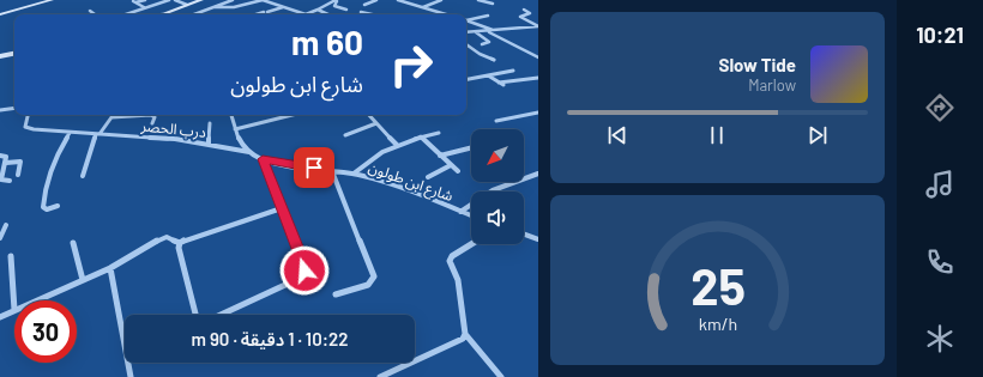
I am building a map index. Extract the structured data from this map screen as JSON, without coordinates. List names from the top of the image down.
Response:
{
  "streets": {
    "street": ["درب الحصر", "شارع ابن طولون"]
  },
  "crossings": [
    ["درب الحصر", "شارع ابن طولون"]
  ],
  "north": "bottom left",
  "page": {
    "tabs": "10:21",
    "turn": ["60 m", "شارع ابن طولون"],
    "song": ["Slow Tide", "Marlow"],
    "limit": "30",
    "trip": "10:22 · 1 دقيقة · 90 m",
    "gauge": ["25", "km/h"]
  }
}
